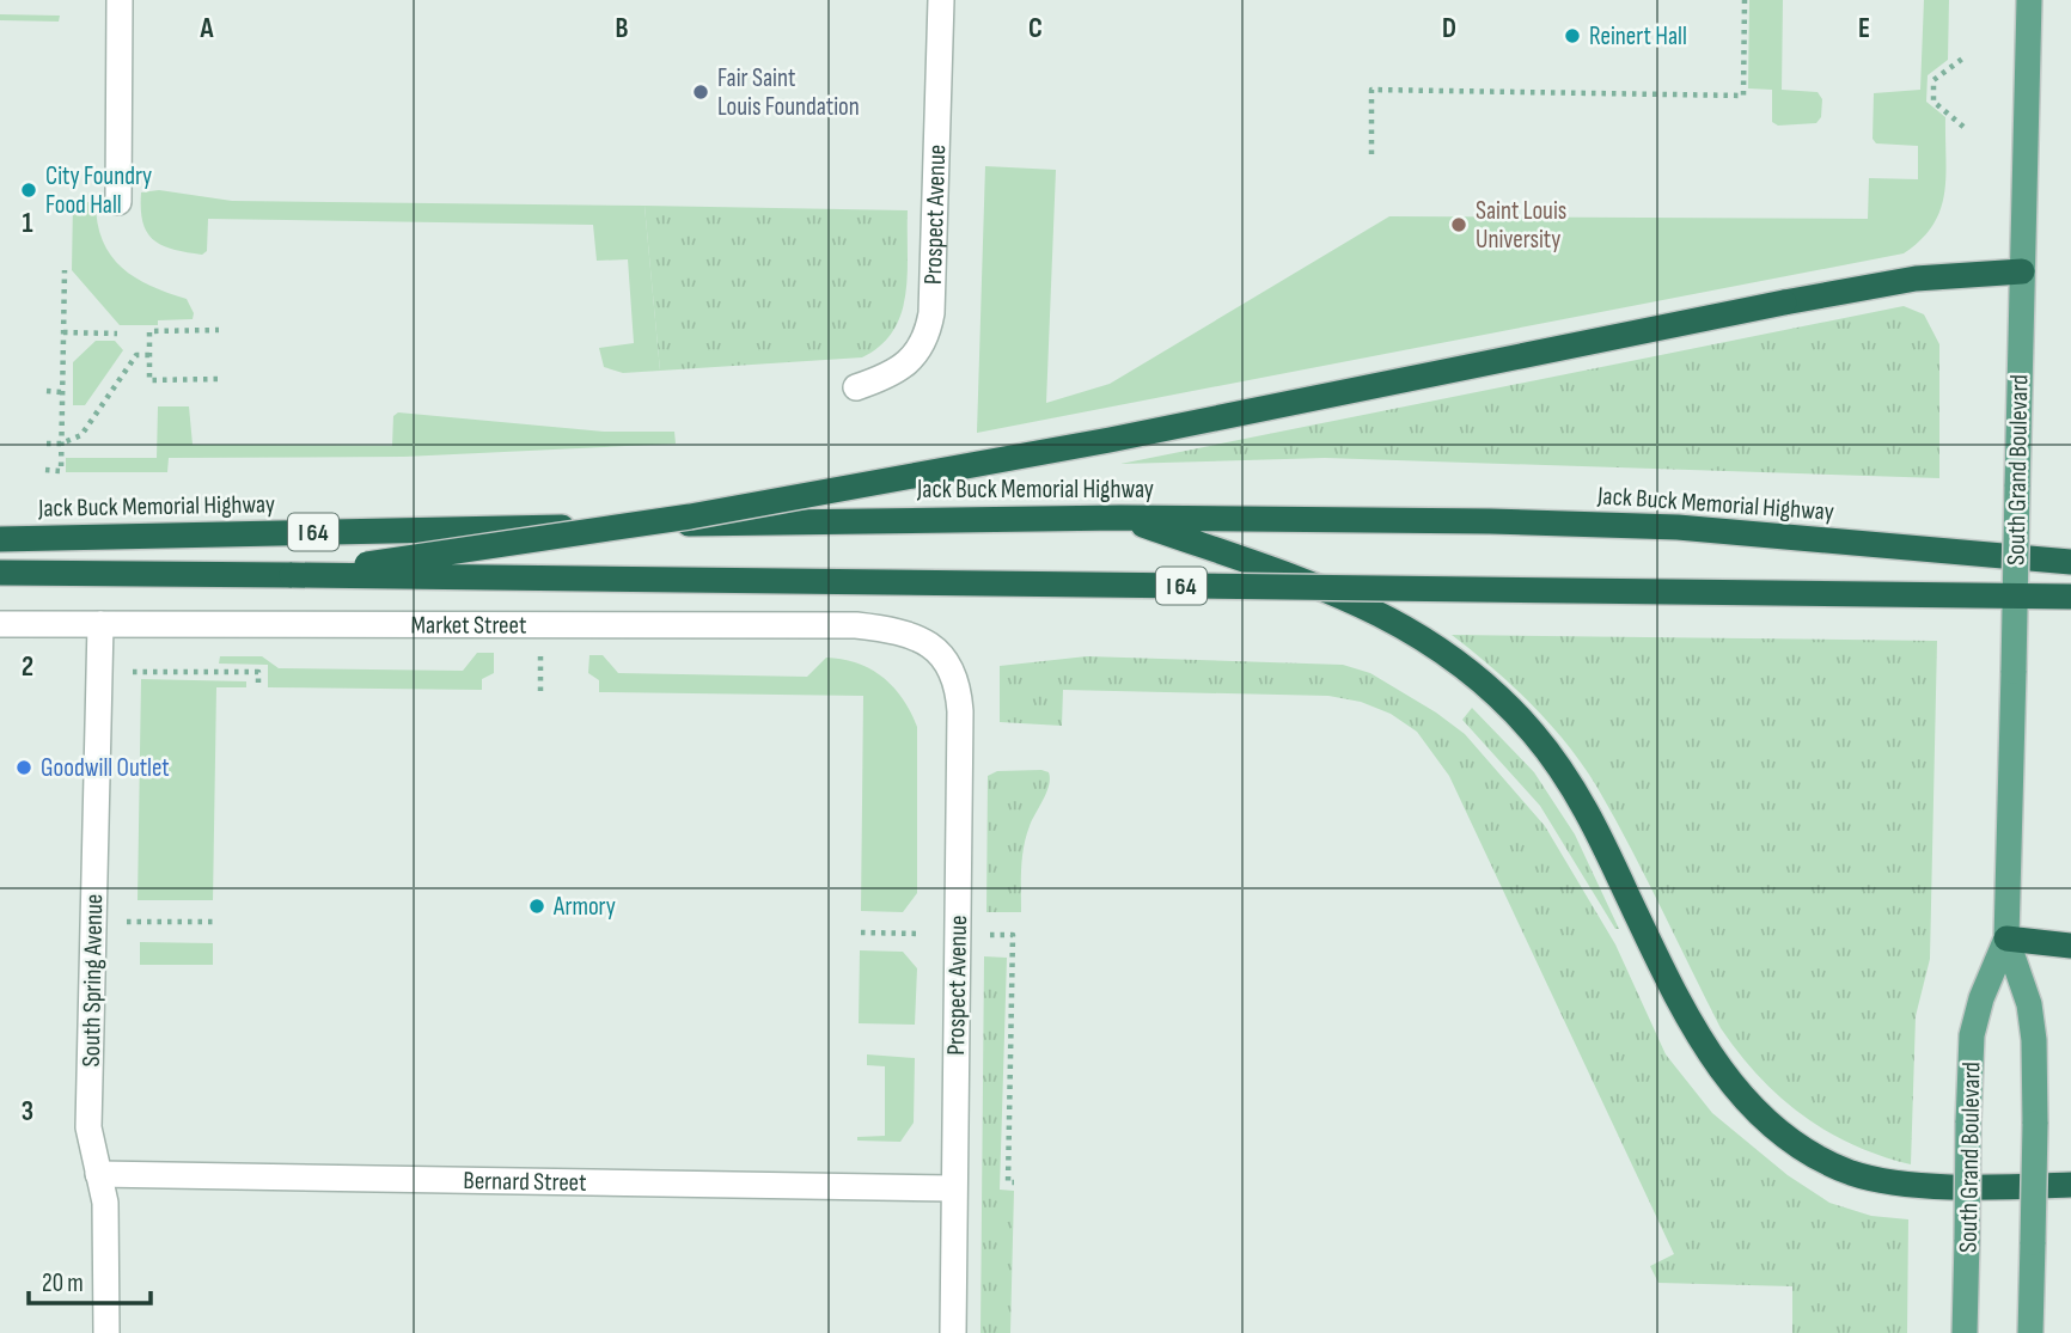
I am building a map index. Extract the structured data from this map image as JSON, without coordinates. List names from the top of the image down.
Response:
{
  "streets": {
    "highway": ["Jack Buck Memorial Highway", "I 64"],
    "main road": ["South Grand Boulevard"],
    "street": [
      "Prospect Avenue",
      "Market Street",
      "South Spring Avenue",
      "Bernard Street"
    ]
  },
  "crossings": [
    ["Prospect Avenue", "Market Street"],
    ["Prospect Avenue", "Bernard Street"],
    ["Market Street", "South Spring Avenue"],
    ["South Spring Avenue", "Bernard Street"]
  ],
  "places": [
    "Reinert Hall",
    "Fair Saint Louis Foundation",
    "City Foundry Food Hall",
    "Saint Louis University",
    "Goodwill Outlet",
    "Armory"
  ],
  "scale_bar": "20 m",
  "grid": {
    "columns": [
      "A",
      "B",
      "C",
      "D",
      "E"
    ],
    "rows": ["1", "2", "3"]
  }
}
